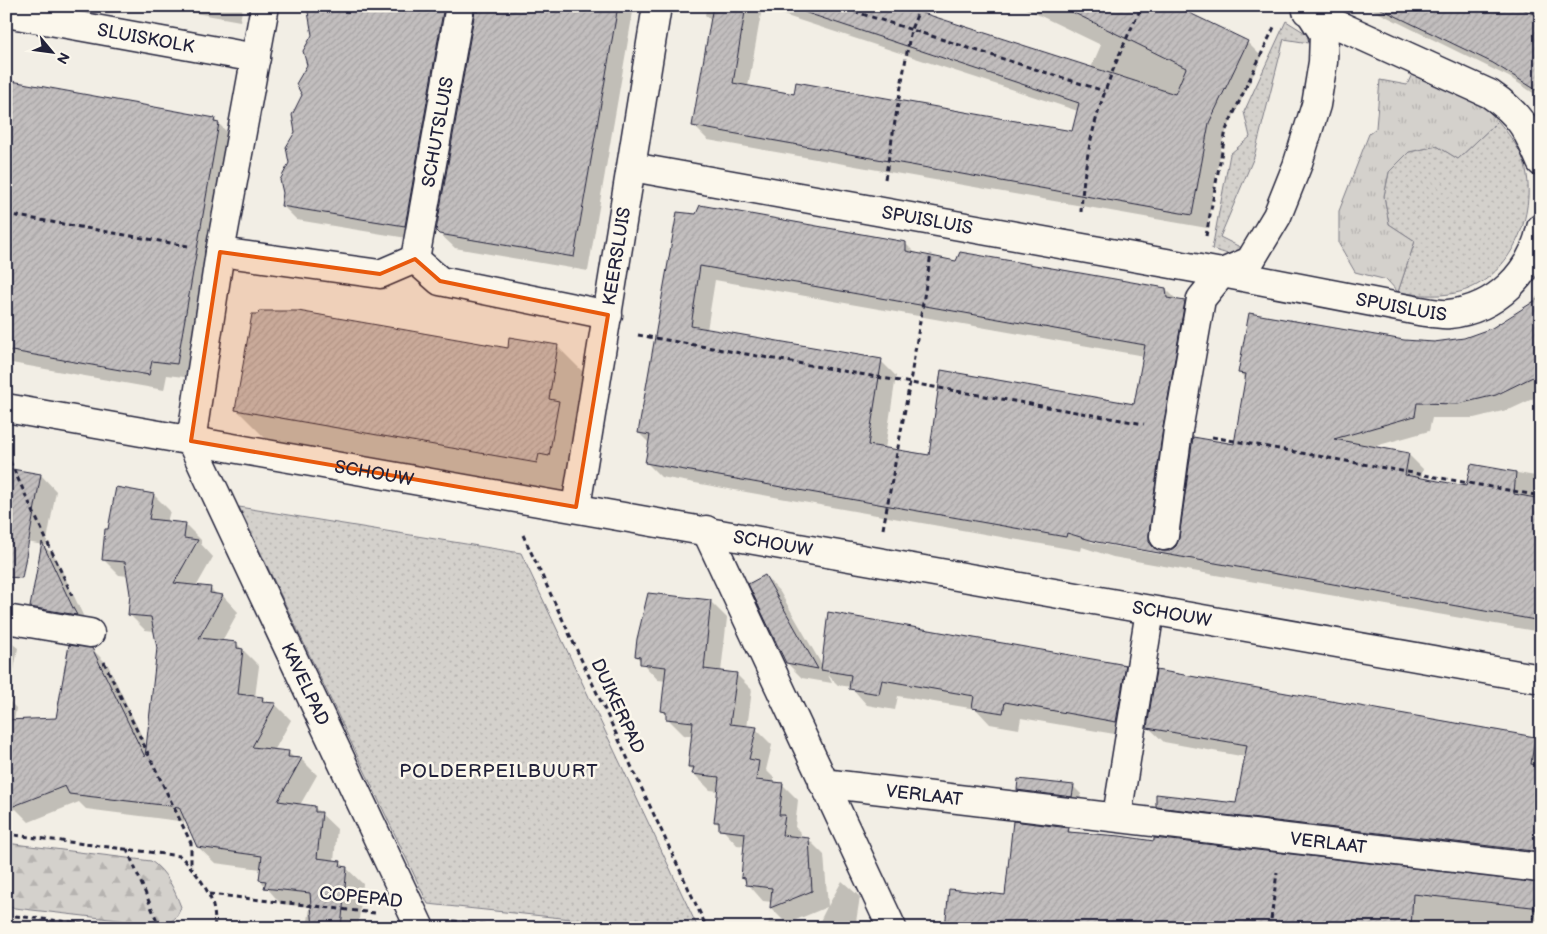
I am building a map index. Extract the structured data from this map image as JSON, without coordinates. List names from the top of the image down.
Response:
{
  "streets": {
    "street": [
      "SLUISKOLK",
      "SCHUTSLUIS",
      "SPUISLUIS",
      "KEERSLUIS",
      "SCHOUW",
      "KAVELPAD",
      "VERLAAT"
    ],
    "path": ["DUIKERPAD", "COPEPAD"]
  },
  "crossings": [
    ["SPUISLUIS", "KEERSLUIS"],
    ["KEERSLUIS", "SCHOUW"],
    ["SCHOUW", "KAVELPAD"],
    ["SCHOUW", "DUIKERPAD"],
    ["KAVELPAD", "COPEPAD"]
  ],
  "districts": ["POLDERPEILBUURT"],
  "north": "bottom right"
}
